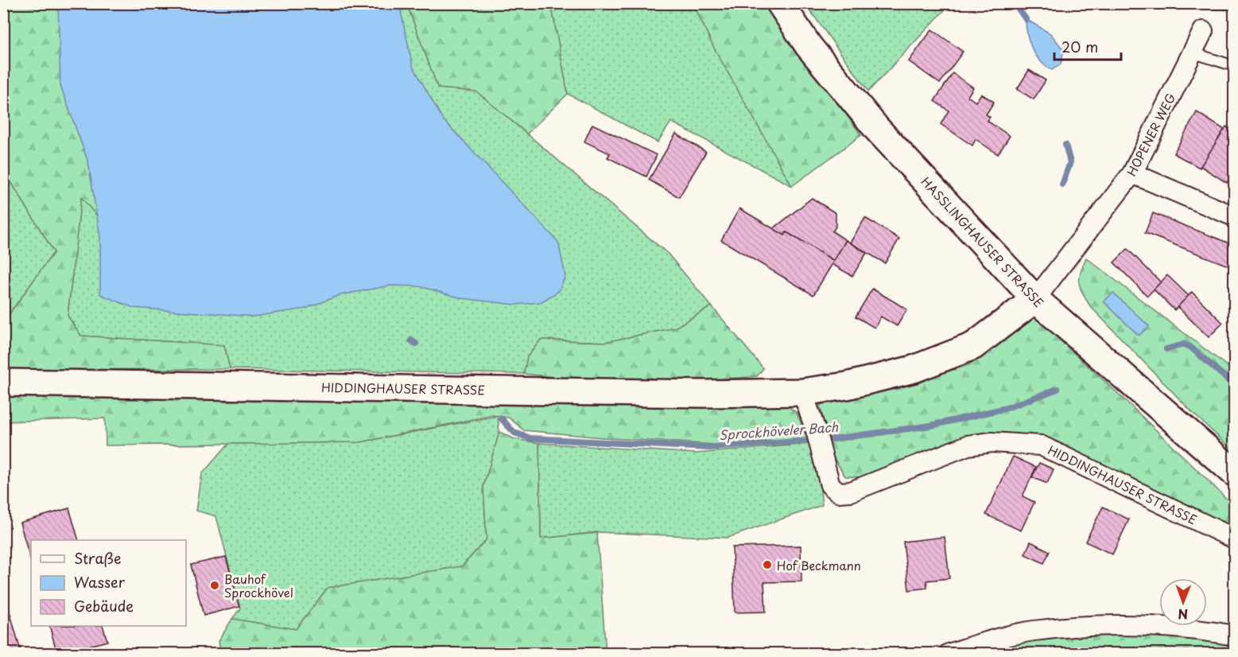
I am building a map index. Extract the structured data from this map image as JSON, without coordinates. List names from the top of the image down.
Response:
{
  "streets": {
    "street": ["HOPENER WEG", "HASSLINGHAUSER STRASSE", "HIDDINGHAUSER STRASSE"]
  },
  "crossings": [
    ["HOPENER WEG", "HASSLINGHAUSER STRASSE"],
    ["HOPENER WEG", "HIDDINGHAUSER STRASSE"],
    ["HASSLINGHAUSER STRASSE", "HIDDINGHAUSER STRASSE"]
  ],
  "water": ["Sprockhöveler Bach"],
  "places": ["Hof Beckmann", "Bauhof Sprockhövel"],
  "legend": ["Straße", "Wasser", "Gebäude"],
  "scale_bar": "20 m",
  "north": "bottom"
}
